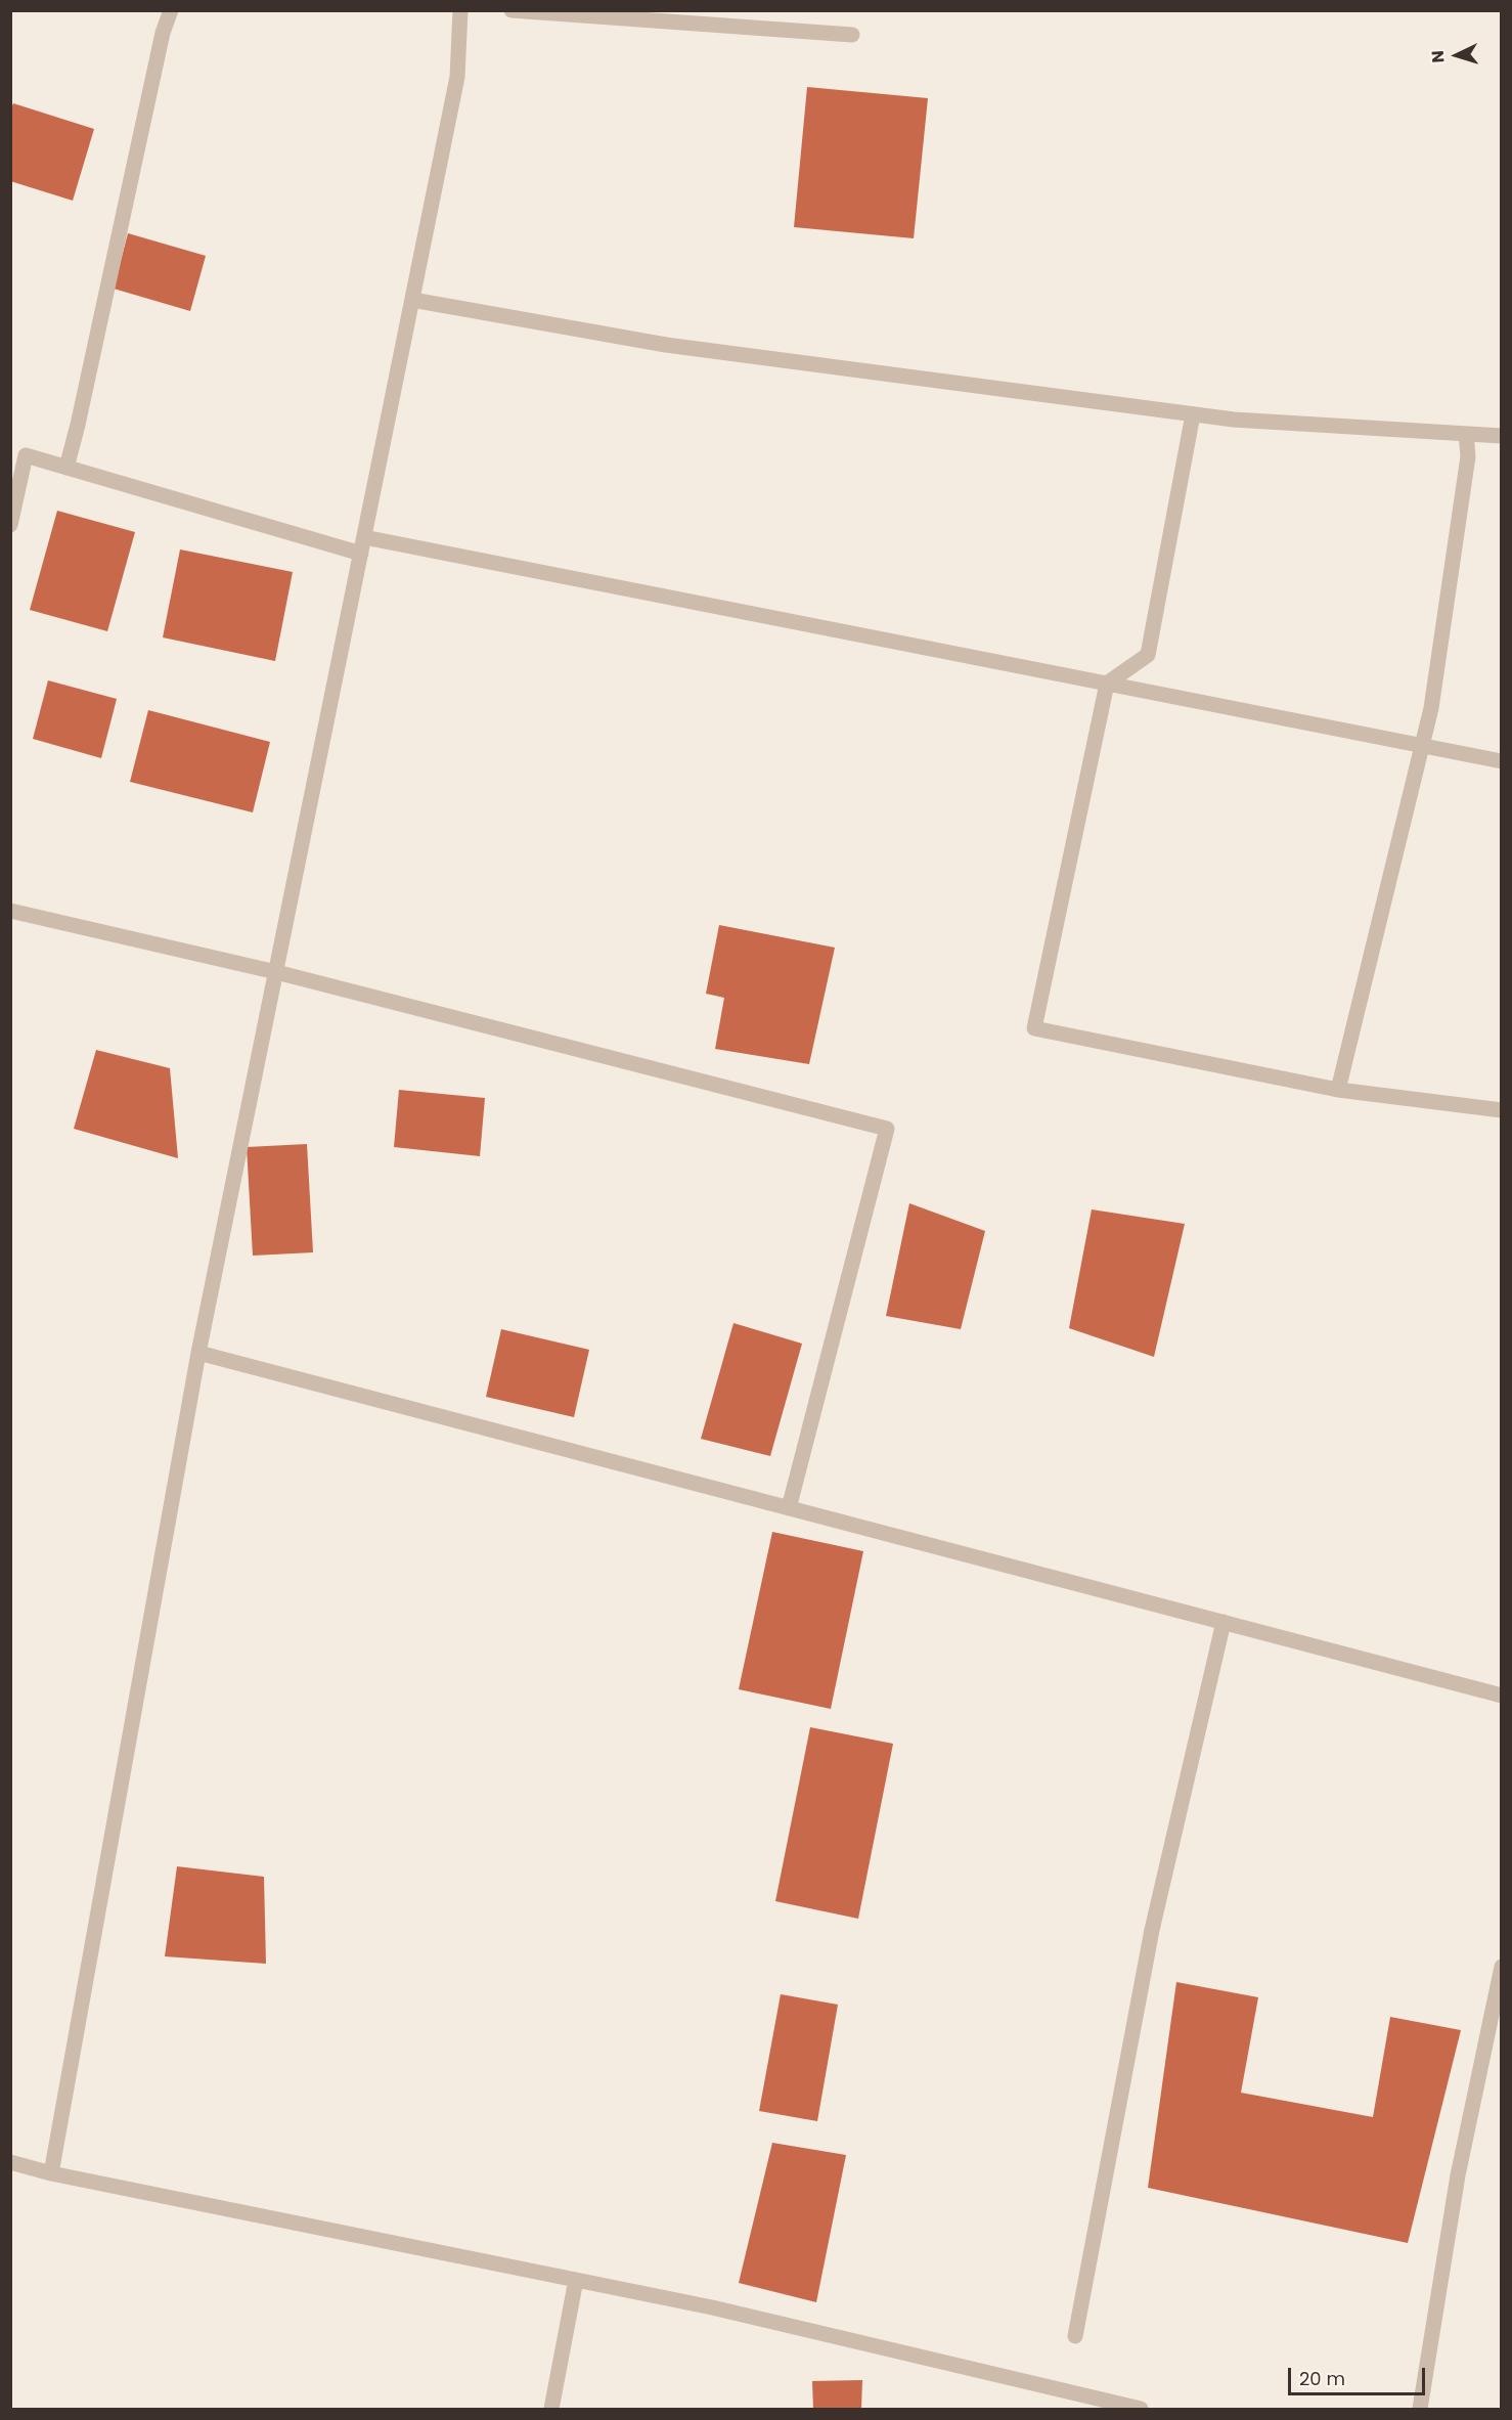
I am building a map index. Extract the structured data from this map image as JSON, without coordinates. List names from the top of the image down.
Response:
{
  "scale_bar": "20 m",
  "north": "left"
}
